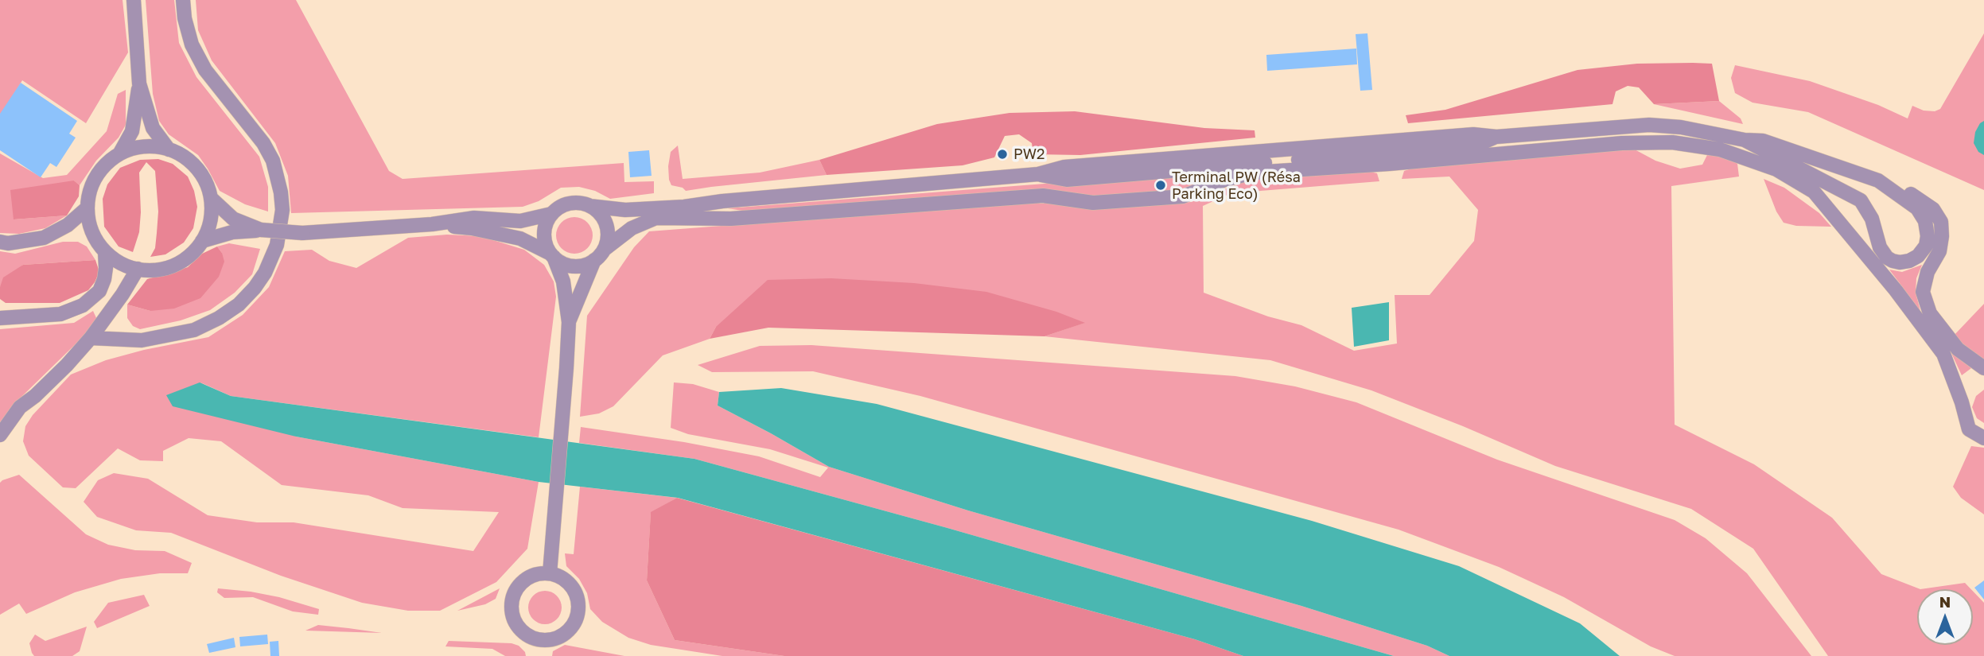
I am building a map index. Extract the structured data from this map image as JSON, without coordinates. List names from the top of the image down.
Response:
{
  "places": ["PW2", "Terminal PW (Résa Parking Eco)"],
  "north": "top"
}
